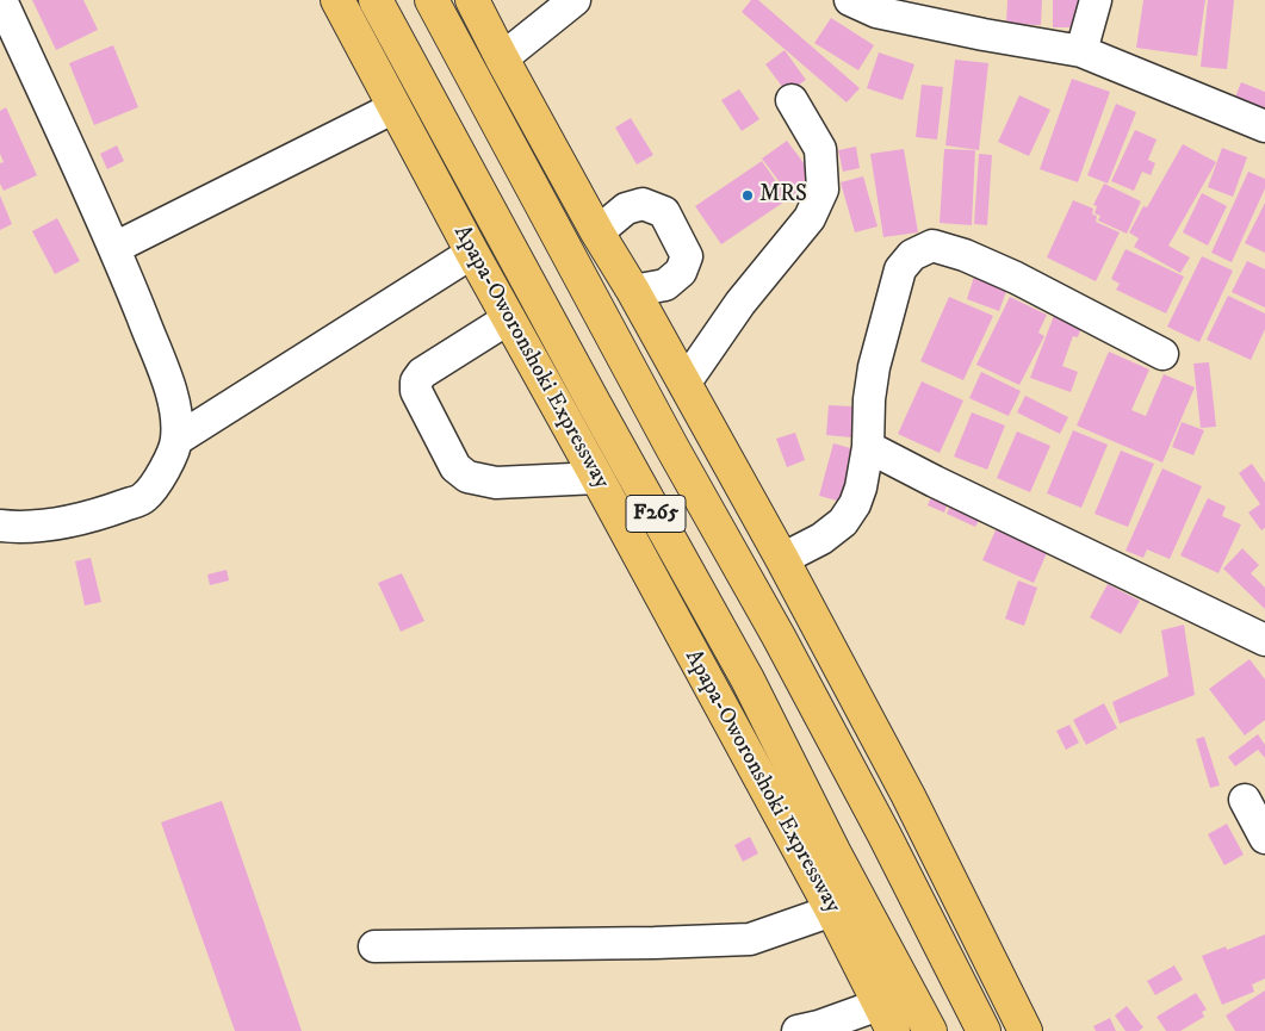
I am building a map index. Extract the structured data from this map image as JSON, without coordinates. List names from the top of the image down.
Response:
{
  "streets": {
    "main road": ["Apapa-Oworonshoki Expressway", "F265"]
  },
  "places": ["MRS"]
}
